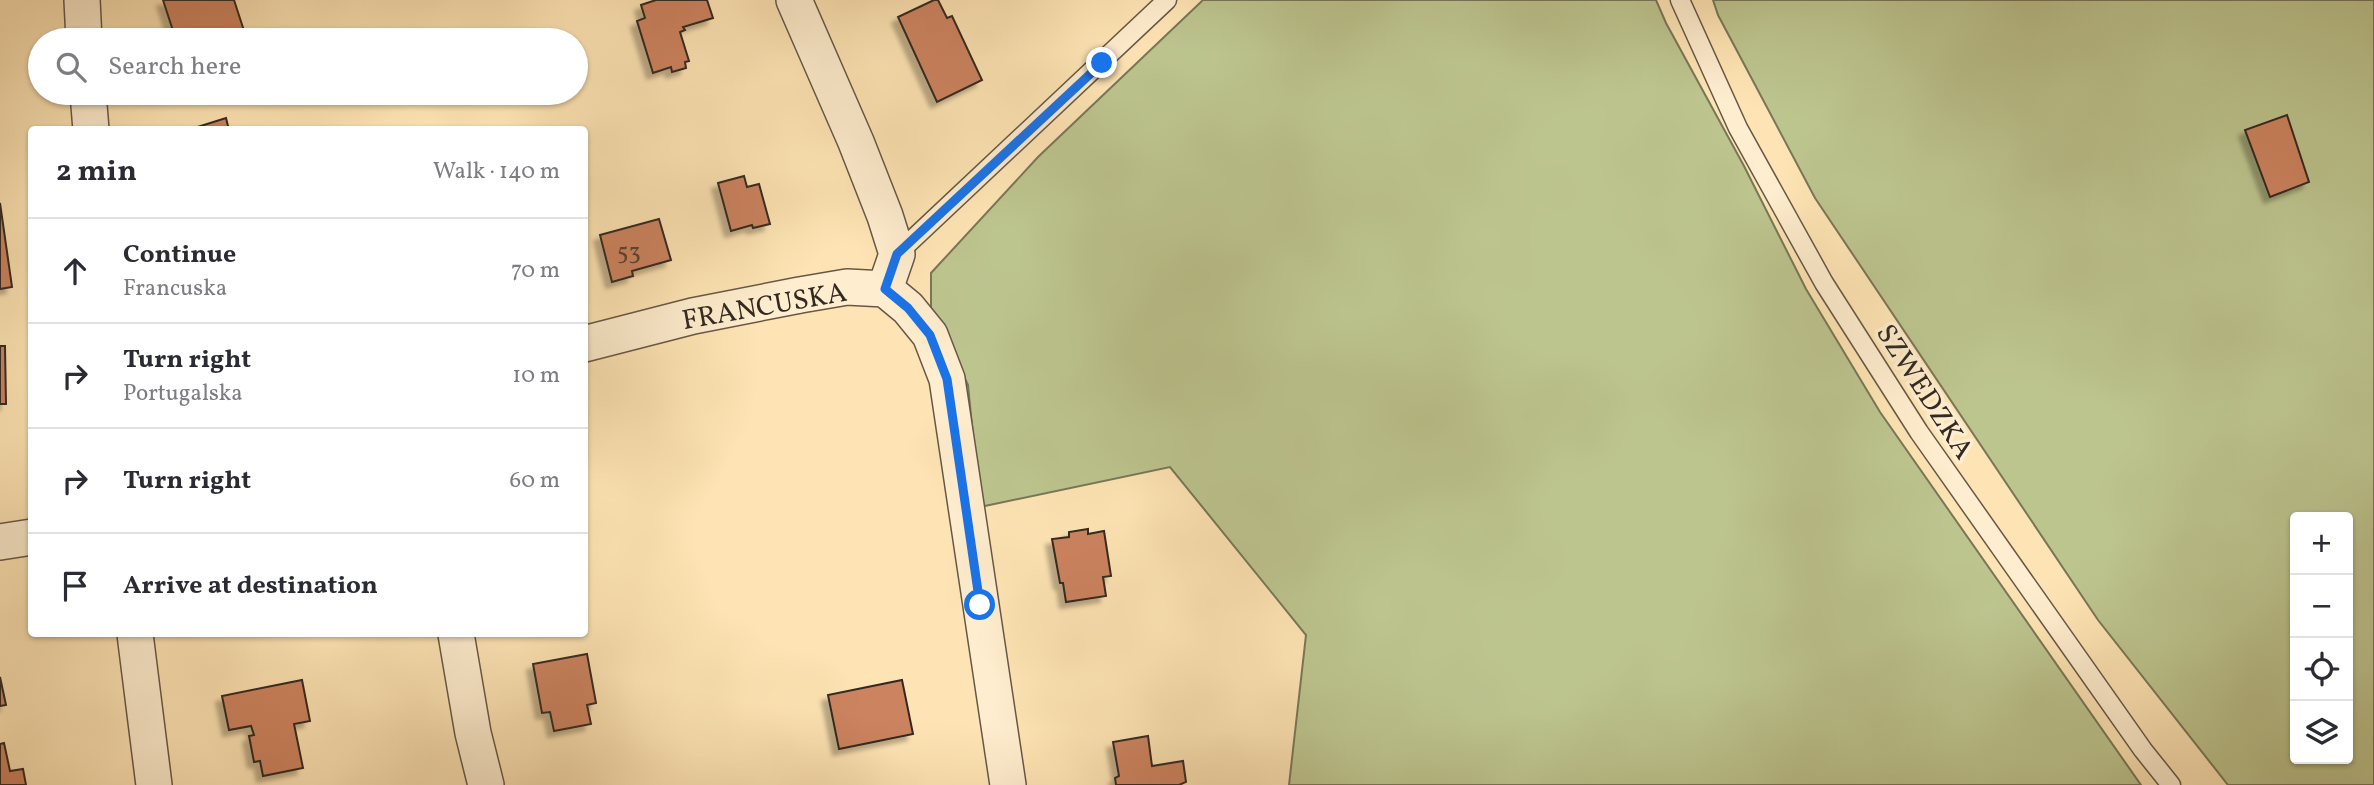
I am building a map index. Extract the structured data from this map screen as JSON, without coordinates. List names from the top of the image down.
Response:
{
  "streets": {
    "street": ["FRANCUSKA"],
    "lane": ["SZWEDZKA"]
  },
  "house_numbers": ["53"],
  "page": {
    "search": "Search here",
    "heading": ["2 min", "Walk · 140 m"],
    "list": [
      ["Continue", "Francuska", "70 m"],
      ["Turn right", "Portugalska", "10 m"],
      ["Turn right", "60 m"],
      "Arrive at destination"
    ],
    "map_buttons": ["+", "−"]
  }
}
